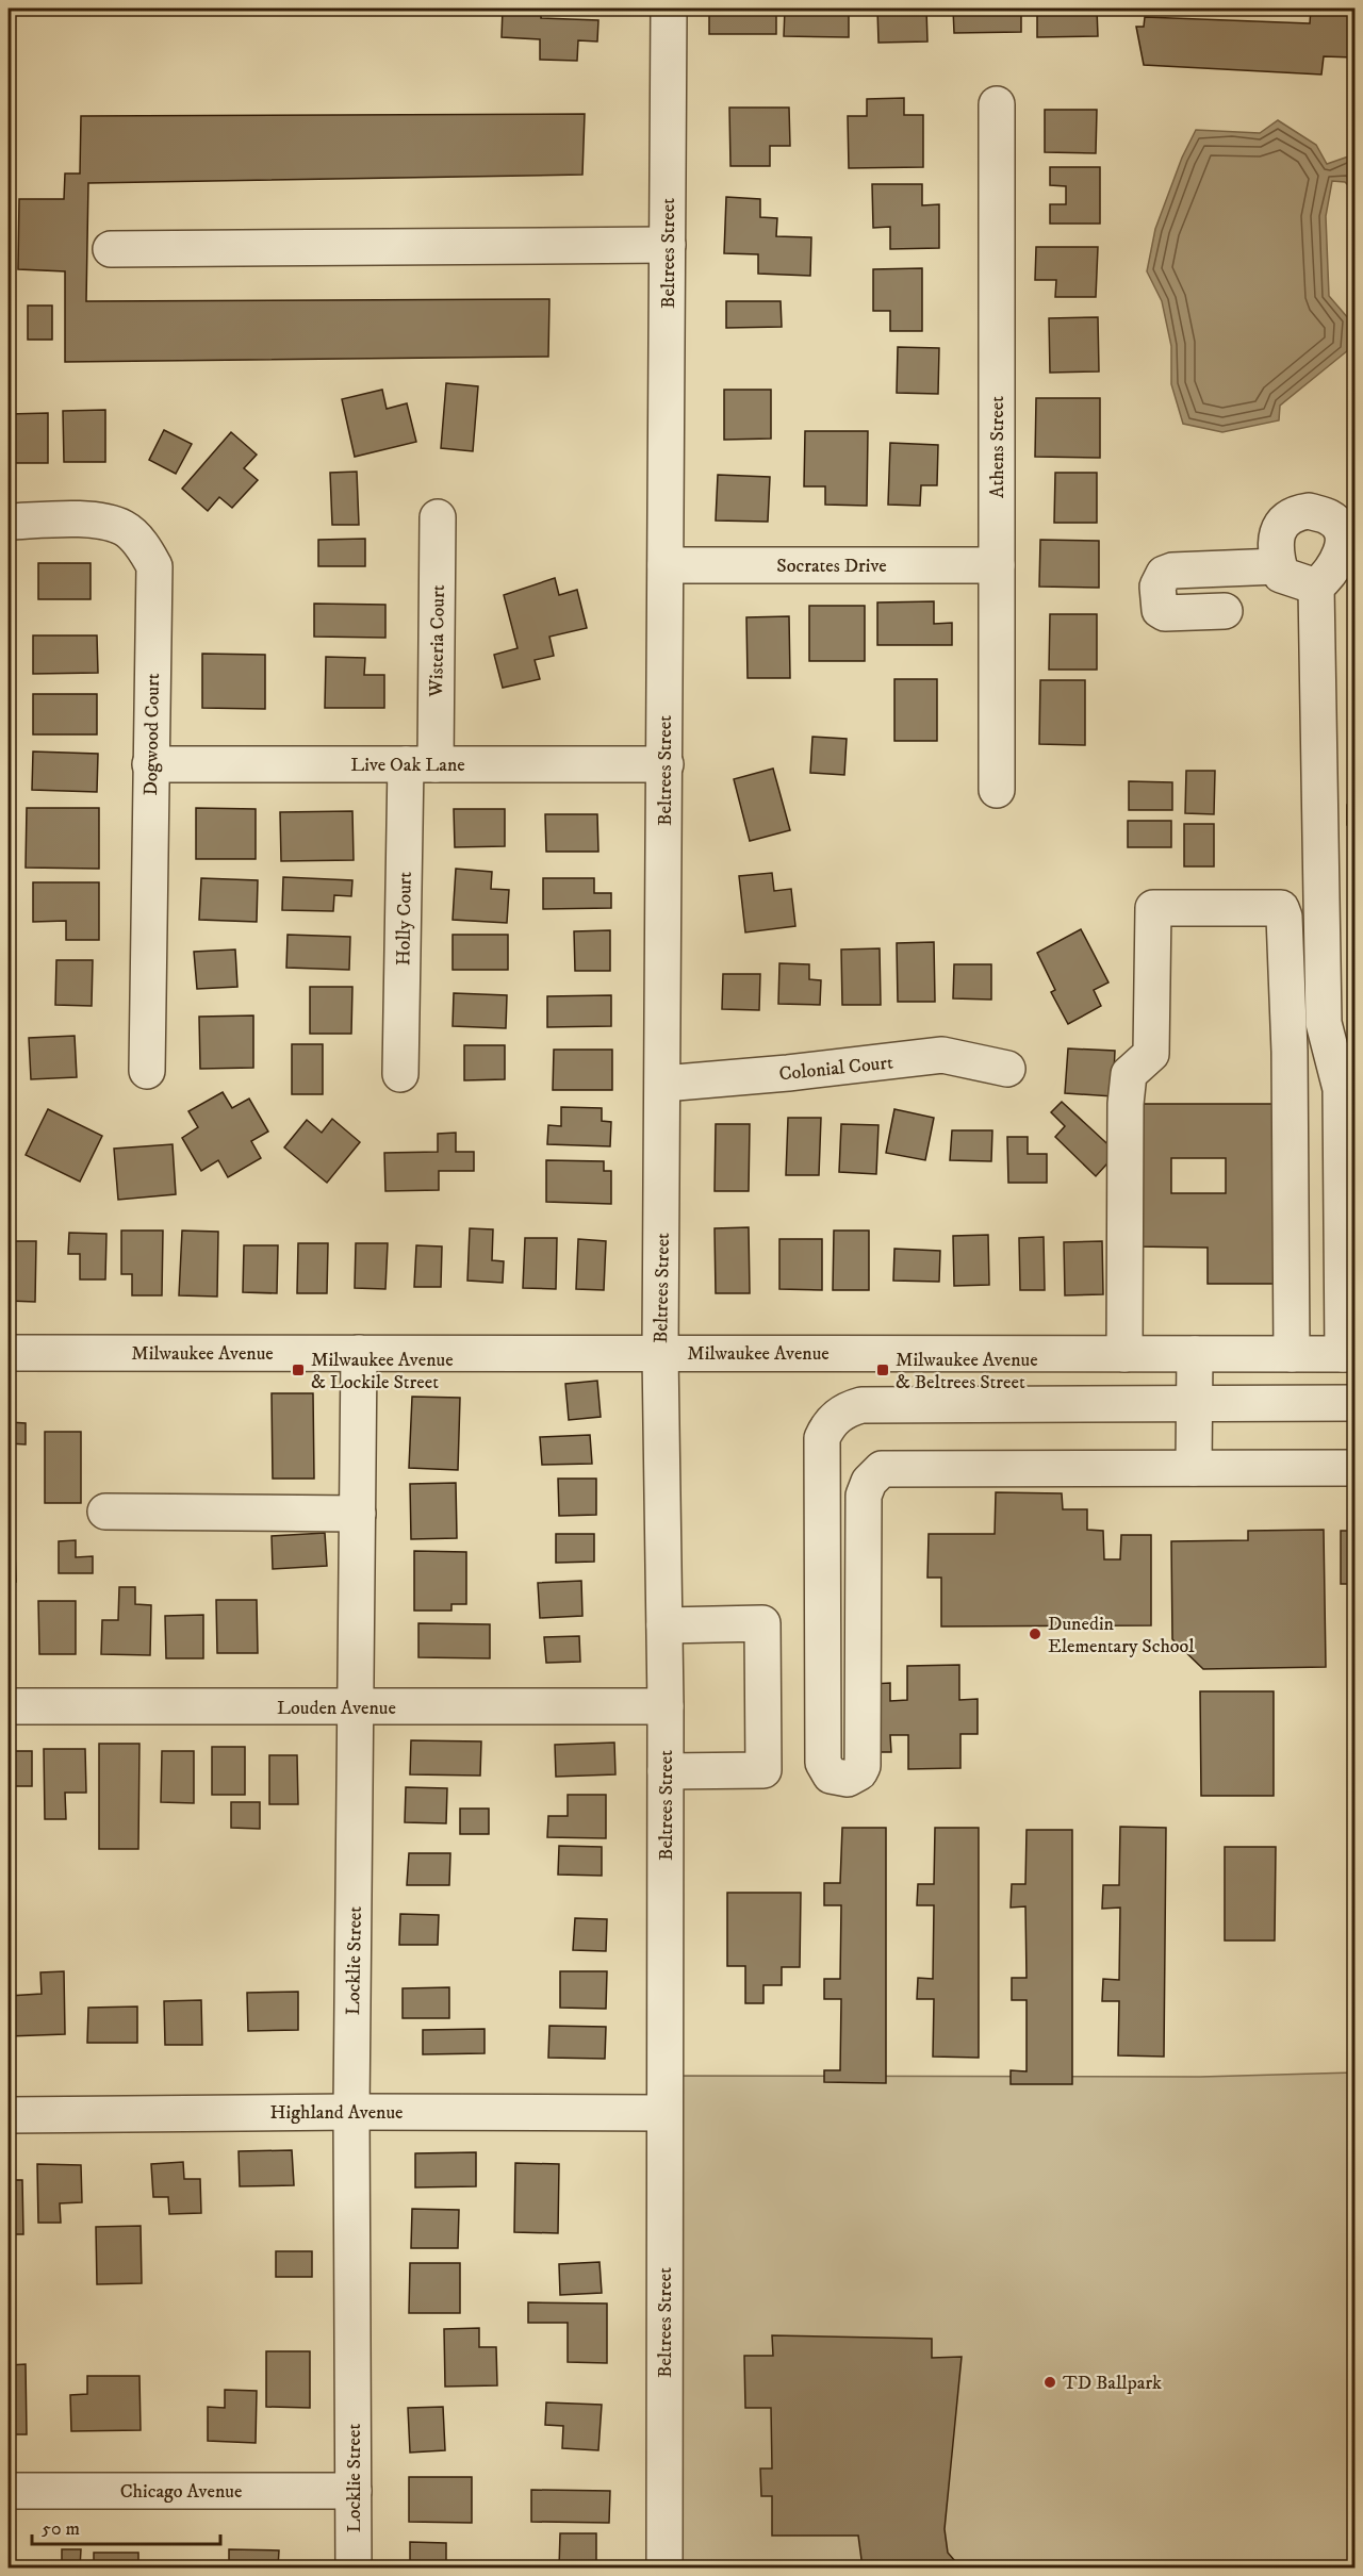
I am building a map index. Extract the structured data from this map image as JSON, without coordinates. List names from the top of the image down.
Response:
{
  "streets": {
    "street": [
      "Beltrees Street",
      "Athens Street",
      "Socrates Drive",
      "Wisteria Court",
      "Dogwood Court",
      "Live Oak Lane",
      "Holly Court",
      "Colonial Court",
      "Milwaukee Avenue",
      "Louden Avenue",
      "Locklie Street",
      "Highland Avenue",
      "Chicago Avenue"
    ]
  },
  "crossings": [
    ["Beltrees Street", "Socrates Drive"],
    ["Beltrees Street", "Live Oak Lane"],
    ["Beltrees Street", "Colonial Court"],
    ["Beltrees Street", "Milwaukee Avenue"],
    ["Beltrees Street", "Louden Avenue"],
    ["Beltrees Street", "Highland Avenue"],
    ["Athens Street", "Socrates Drive"],
    ["Wisteria Court", "Live Oak Lane"],
    ["Wisteria Court", "Holly Court"],
    ["Dogwood Court", "Live Oak Lane"],
    ["Live Oak Lane", "Holly Court"],
    ["Milwaukee Avenue", "Locklie Street"],
    ["Louden Avenue", "Locklie Street"],
    ["Locklie Street", "Highland Avenue"],
    ["Locklie Street", "Chicago Avenue"]
  ],
  "places": {
    "transit": ["Milwaukee Avenue & Lockile Street", "Milwaukee Avenue & Beltrees Street"],
    "other": ["Dunedin Elementary School", "TD Ballpark"]
  },
  "scale_bar": "50 m"
}
